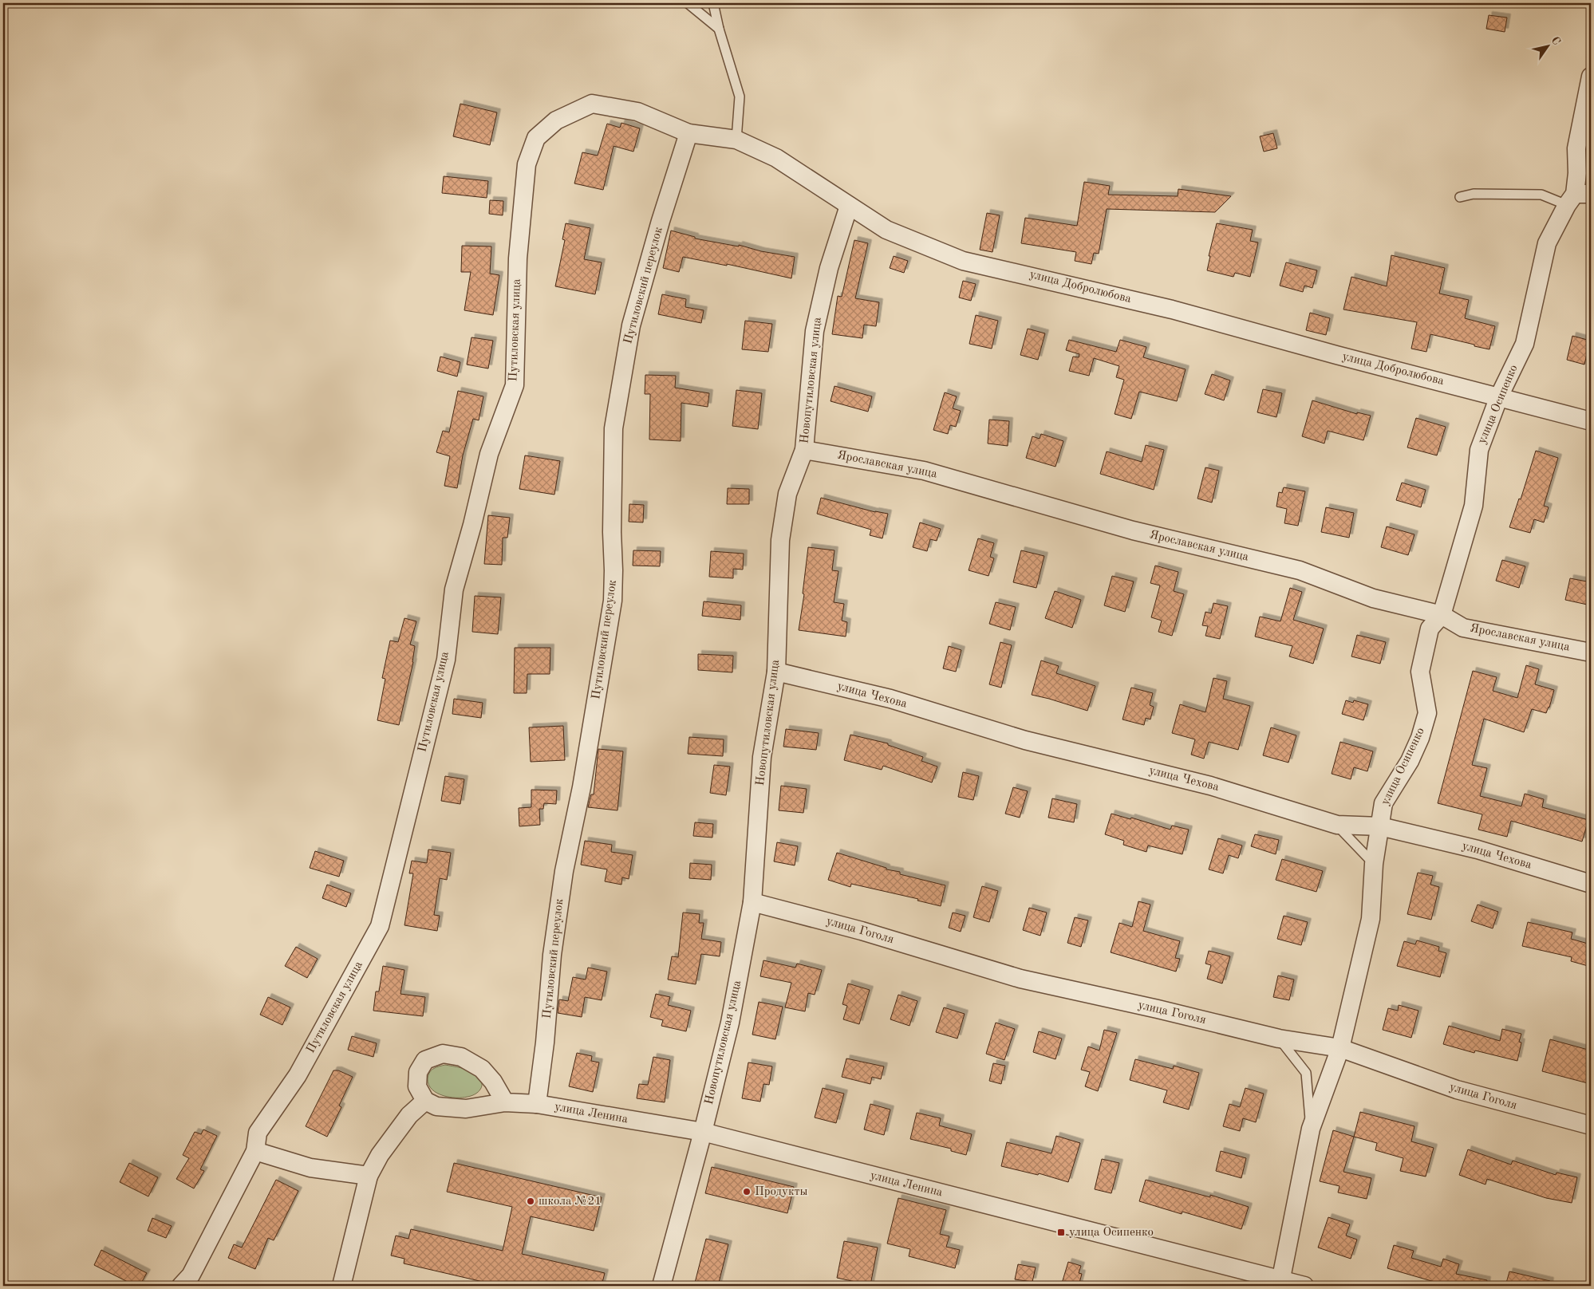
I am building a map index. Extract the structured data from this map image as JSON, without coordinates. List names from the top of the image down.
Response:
{
  "streets": {
    "street": [
      "Путиловский переулок",
      "улица Добролюбова",
      "Путиловская улица",
      "Новопутиловская улица",
      "улица Осипенко",
      "Ярославская улица",
      "улица Чехова",
      "улица Гоголя",
      "улица Ленина"
    ]
  },
  "crossings": [
    ["Путиловский переулок", "улица Добролюбова"],
    ["Путиловский переулок", "улица Ленина"],
    ["улица Добролюбова", "Путиловская улица"],
    ["улица Добролюбова", "Новопутиловская улица"],
    ["улица Добролюбова", "улица Осипенко"],
    ["Новопутиловская улица", "Ярославская улица"],
    ["Новопутиловская улица", "улица Чехова"],
    ["Новопутиловская улица", "улица Гоголя"],
    ["Новопутиловская улица", "улица Ленина"],
    ["улица Осипенко", "Ярославская улица"],
    ["улица Осипенко", "улица Чехова"],
    ["улица Осипенко", "улица Гоголя"],
    ["улица Осипенко", "улица Ленина"]
  ],
  "places": {
    "other": ["Продукты", "школа №21"],
    "transit": ["улица Осипенко"]
  },
  "north": "top right"
}
